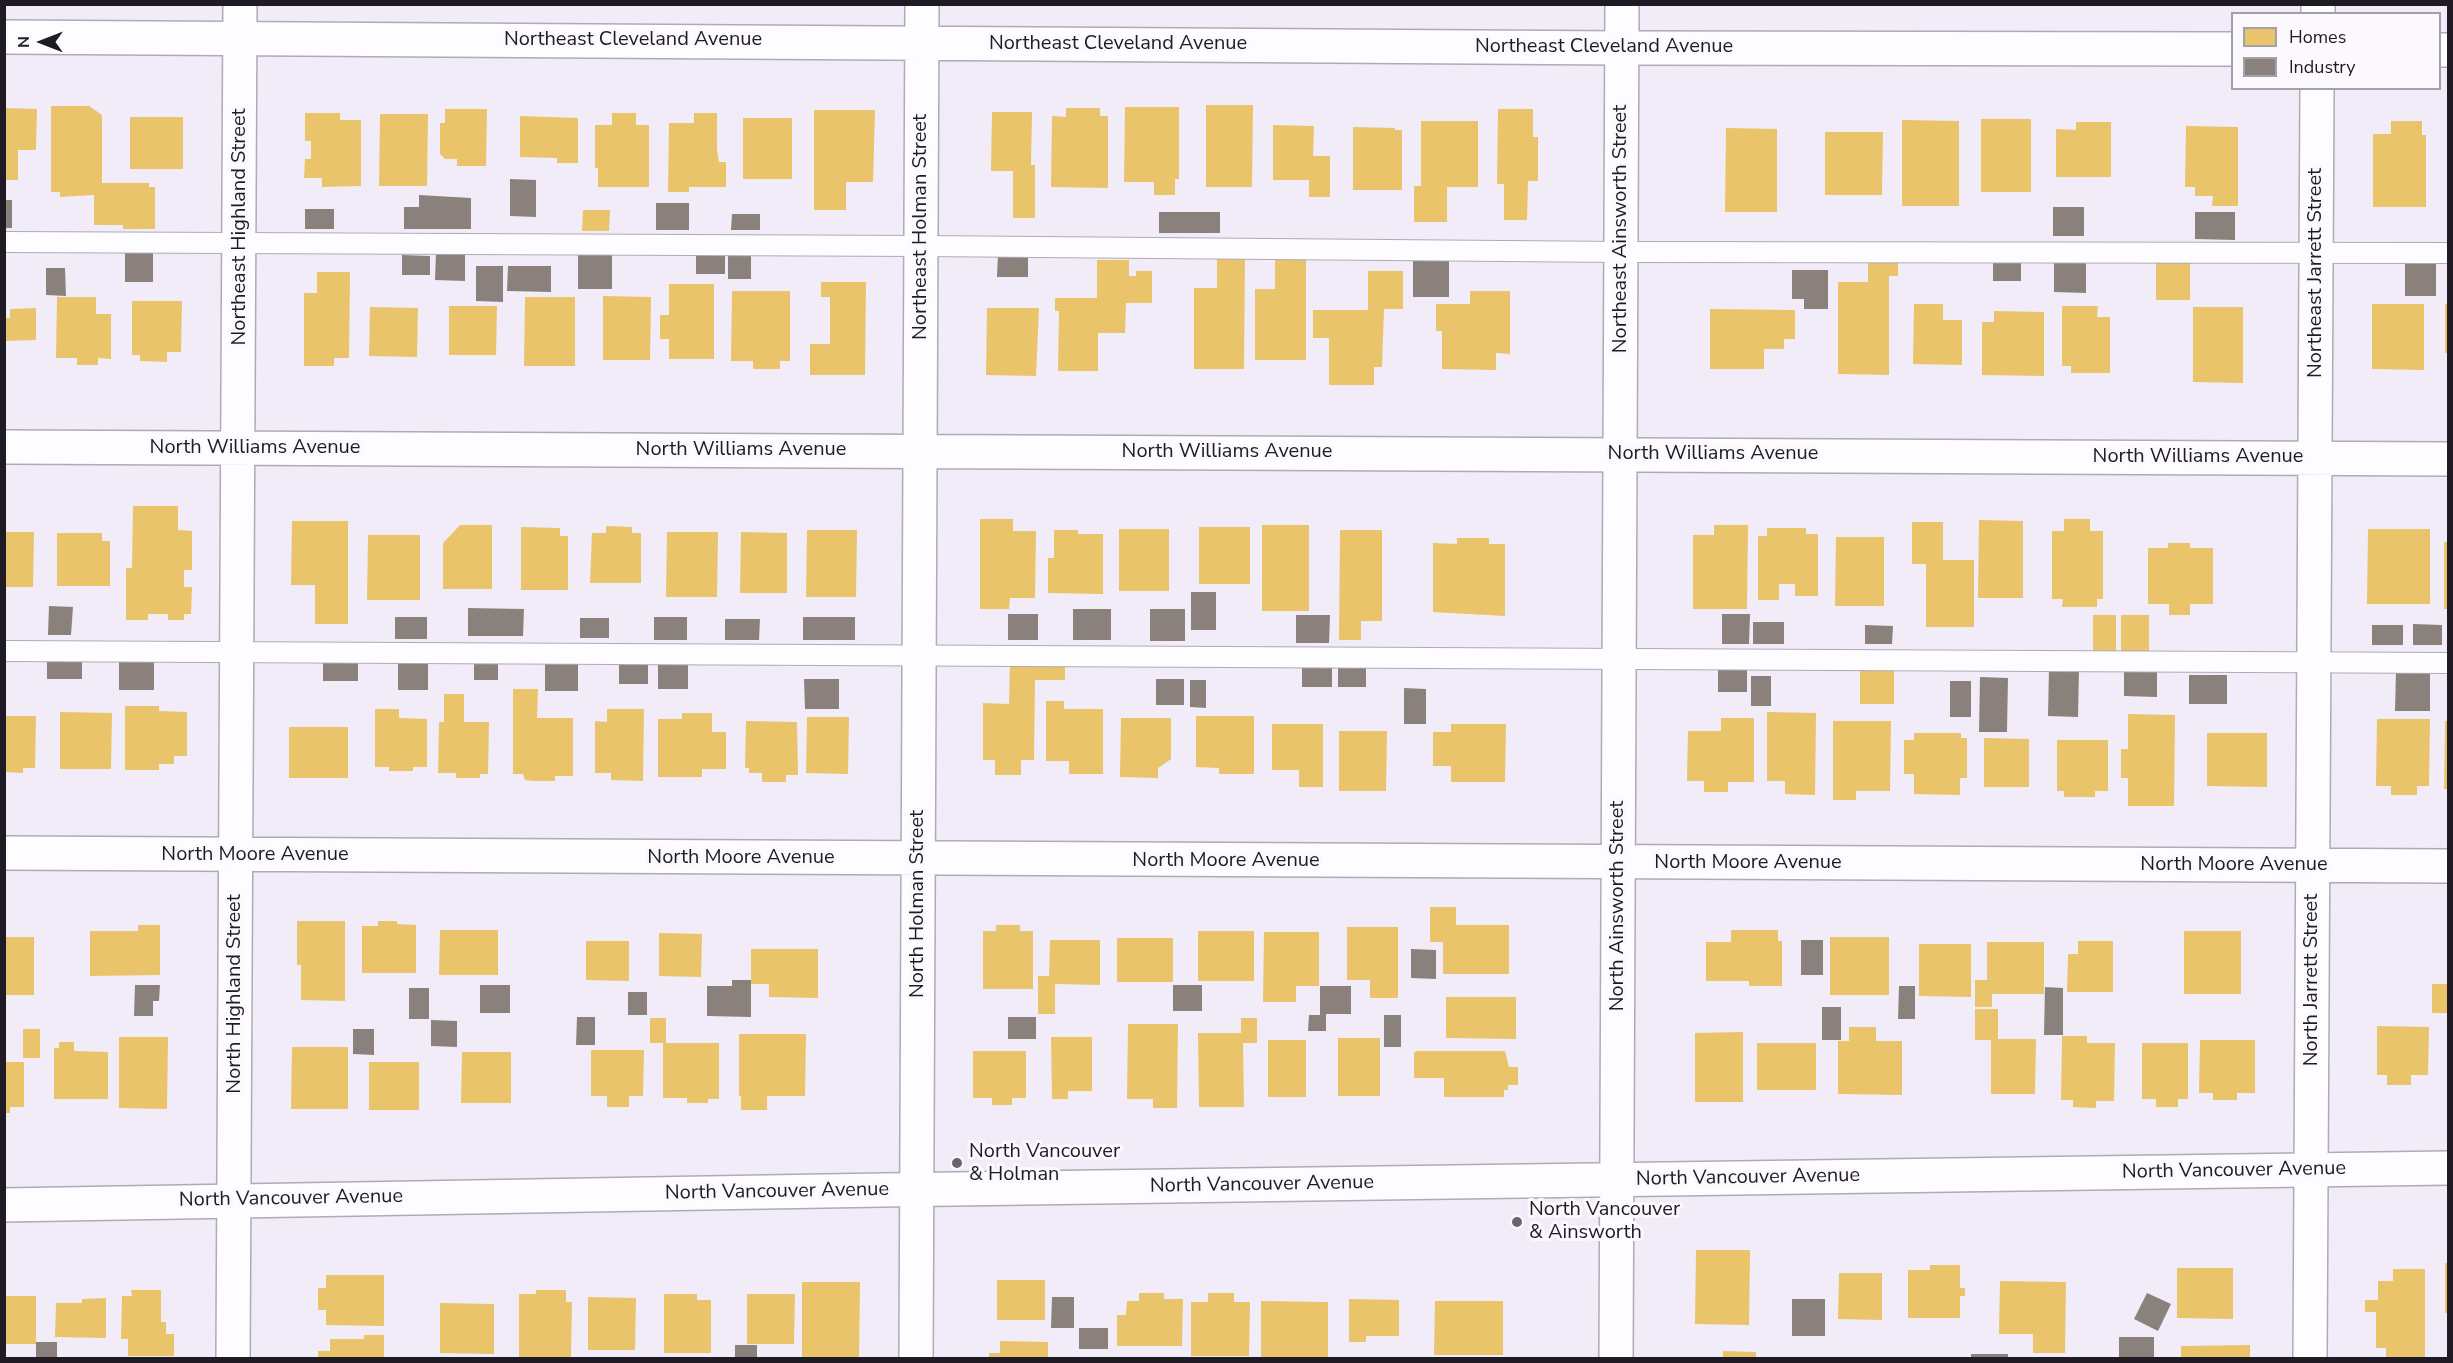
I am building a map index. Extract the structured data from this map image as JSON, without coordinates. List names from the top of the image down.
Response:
{
  "streets": {
    "street": [
      "Northeast Cleveland Avenue",
      "Northeast Highland Street",
      "Northeast Holman Street",
      "Northeast Ainsworth Street",
      "Northeast Jarrett Street",
      "North Williams Avenue",
      "North Moore Avenue",
      "North Holman Street",
      "North Ainsworth Street",
      "North Jarrett Street",
      "North Highland Street",
      "North Vancouver Avenue"
    ]
  },
  "crossings": [
    ["Northeast Cleveland Avenue", "Northeast Highland Street"],
    ["Northeast Cleveland Avenue", "Northeast Holman Street"],
    ["Northeast Cleveland Avenue", "Northeast Ainsworth Street"],
    ["Northeast Highland Street", "North Williams Avenue"],
    ["Northeast Highland Street", "North Highland Street"],
    ["Northeast Holman Street", "North Williams Avenue"],
    ["Northeast Holman Street", "North Holman Street"],
    ["Northeast Ainsworth Street", "North Williams Avenue"],
    ["Northeast Ainsworth Street", "North Ainsworth Street"],
    ["Northeast Jarrett Street", "North Williams Avenue"],
    ["Northeast Jarrett Street", "North Jarrett Street"],
    ["North Williams Avenue", "North Holman Street"],
    ["North Williams Avenue", "North Ainsworth Street"],
    ["North Williams Avenue", "North Jarrett Street"],
    ["North Williams Avenue", "North Highland Street"],
    ["North Moore Avenue", "North Holman Street"],
    ["North Moore Avenue", "North Ainsworth Street"],
    ["North Moore Avenue", "North Jarrett Street"],
    ["North Moore Avenue", "North Highland Street"],
    ["North Holman Street", "North Vancouver Avenue"],
    ["North Ainsworth Street", "North Vancouver Avenue"],
    ["North Jarrett Street", "North Vancouver Avenue"],
    ["North Highland Street", "North Vancouver Avenue"]
  ],
  "places": ["North Vancouver & Holman", "North Vancouver & Ainsworth"],
  "legend": ["Homes", "Industry"],
  "north": "left"
}
